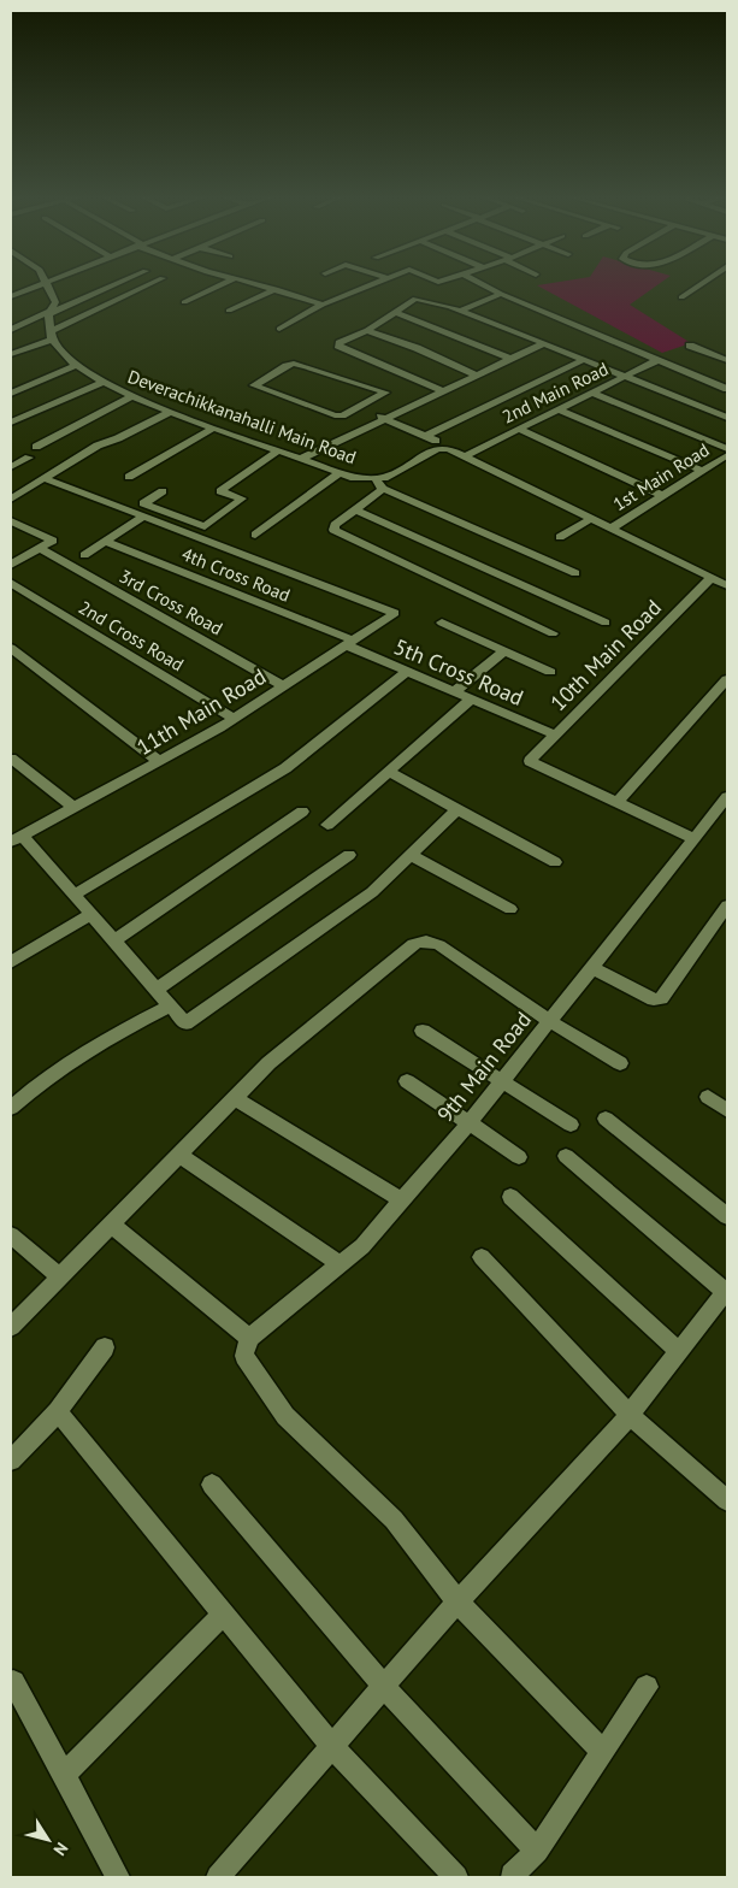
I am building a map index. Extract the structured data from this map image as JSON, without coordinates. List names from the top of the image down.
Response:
{
  "streets": {
    "street": [
      "2nd Main Road",
      "Deverachikkanahalli Main Road",
      "1st Main Road",
      "4th Cross Road",
      "3rd Cross Road",
      "2nd Cross Road",
      "10th Main Road",
      "5th Cross Road",
      "11th Main Road",
      "9th Main Road"
    ]
  },
  "crossings": [
    ["4th Cross Road", "5th Cross Road"],
    ["4th Cross Road", "11th Main Road"],
    ["3rd Cross Road", "11th Main Road"],
    ["2nd Cross Road", "11th Main Road"],
    ["10th Main Road", "5th Cross Road"],
    ["5th Cross Road", "11th Main Road"]
  ],
  "north": "bottom right"
}
